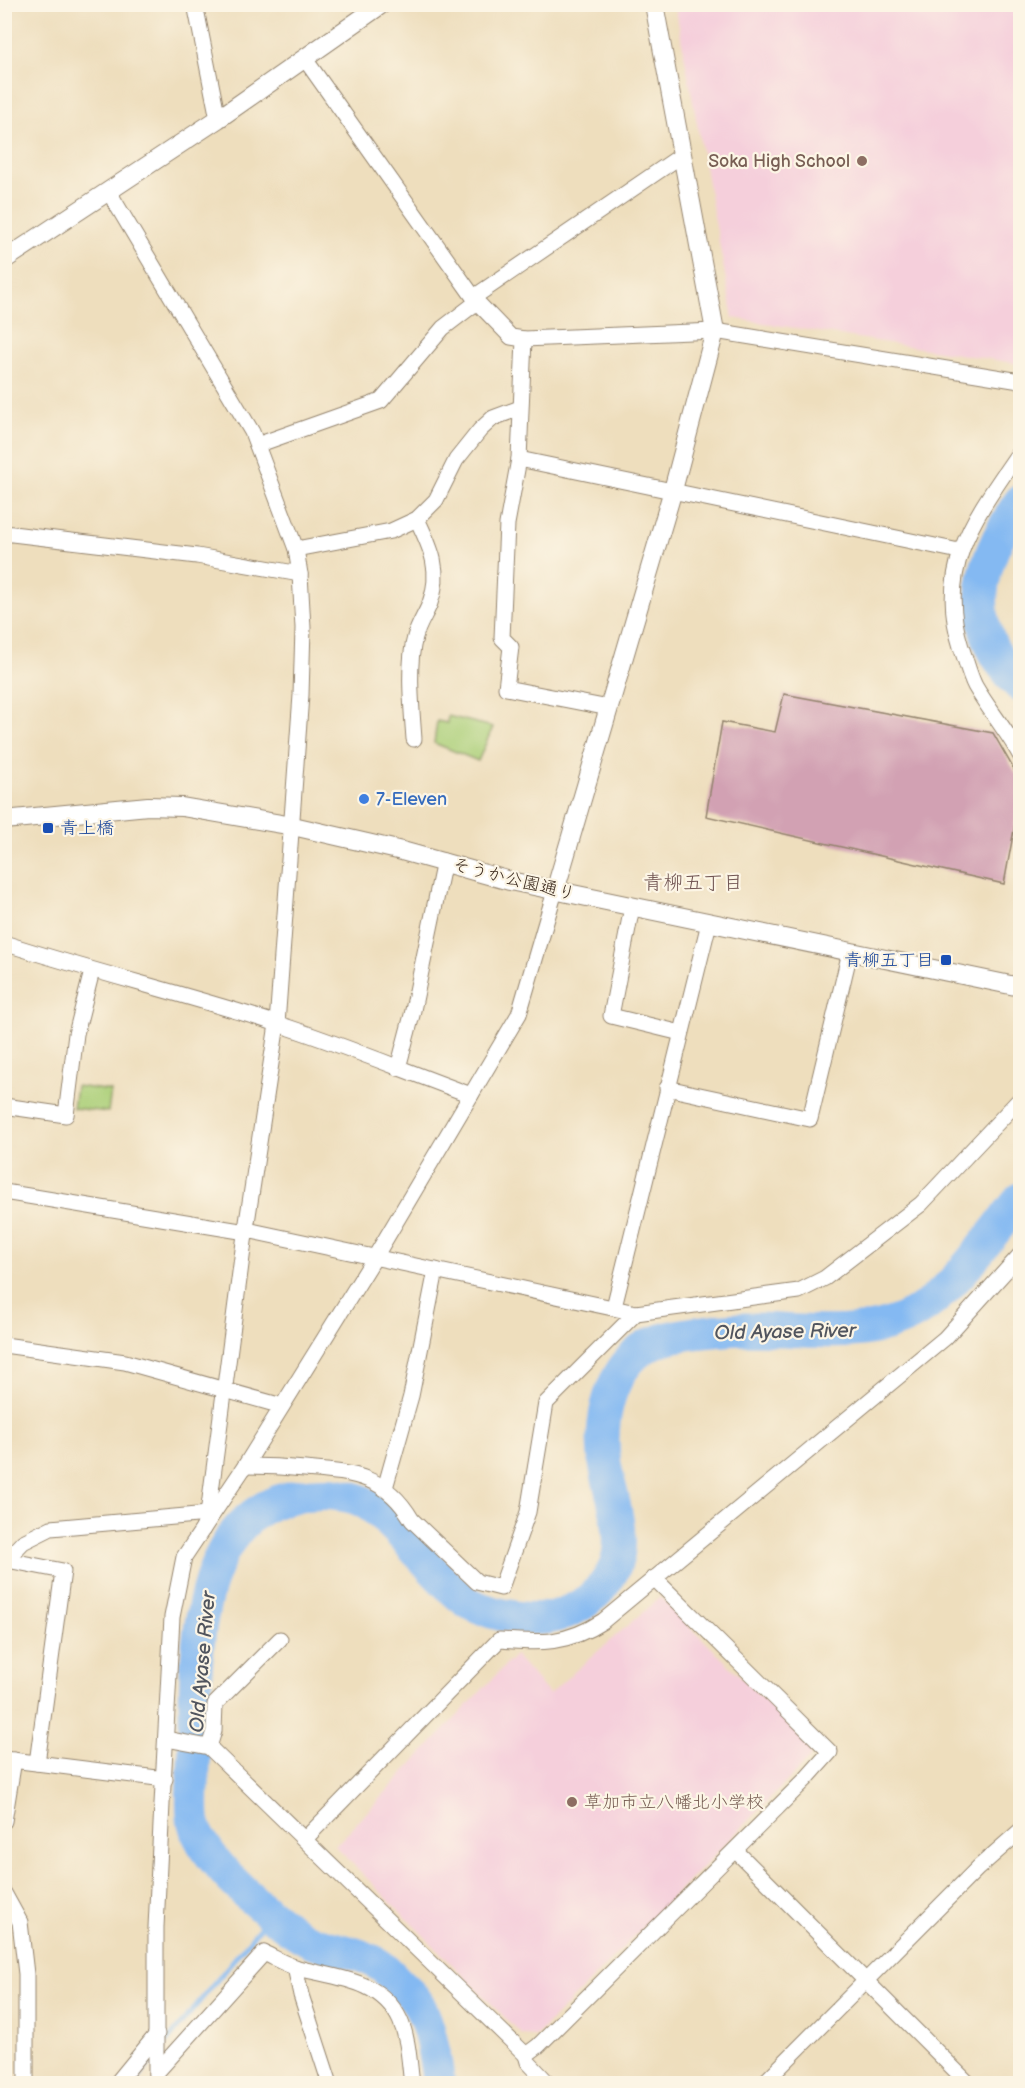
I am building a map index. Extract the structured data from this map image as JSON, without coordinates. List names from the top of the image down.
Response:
{
  "streets": {
    "street": ["そうか公園通り"]
  },
  "districts": ["青柳五丁目"],
  "water": ["Old Ayase River"],
  "places": {
    "other": ["Soka High School", "7-Eleven", "草加市立八幡北小学校"],
    "transit": ["青上橋", "青柳五丁目"]
  }
}
